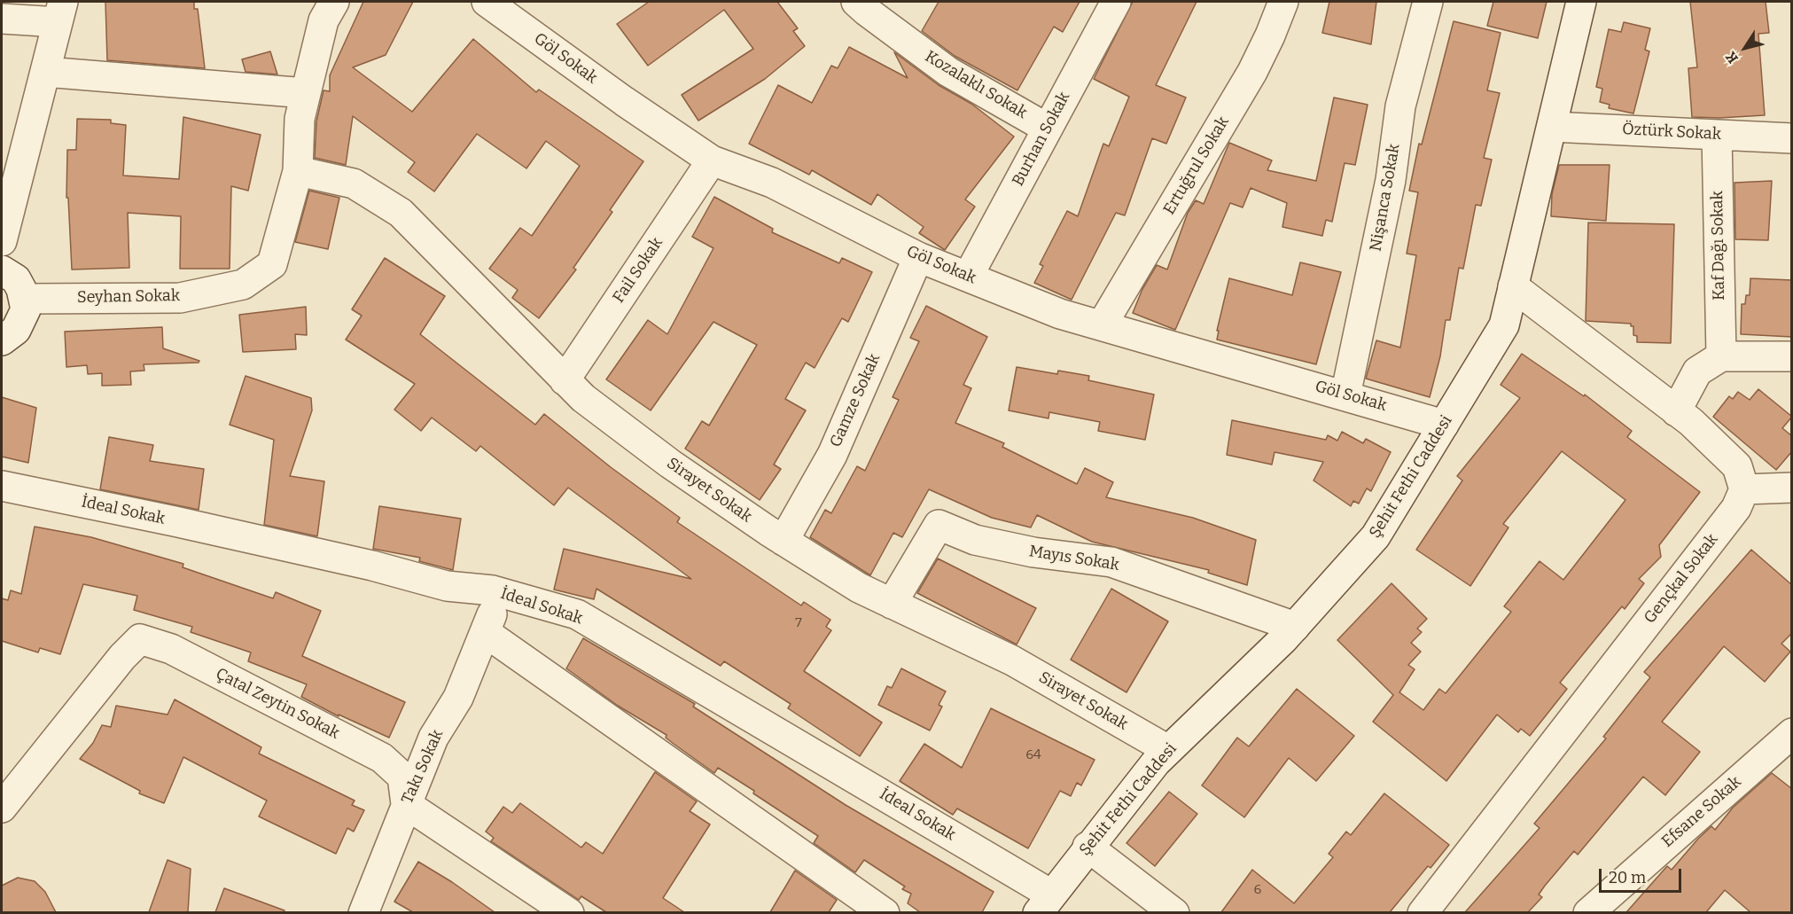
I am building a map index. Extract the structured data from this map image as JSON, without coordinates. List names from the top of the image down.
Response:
{
  "streets": {
    "street": [
      "Göl Sokak",
      "Kozalaklı Sokak",
      "Öztürk Sokak",
      "Burhan Sokak",
      "Ertuğrul Sokak",
      "Nişanca Sokak",
      "Kaf Dağı Sokak",
      "Fail Sokak",
      "Seyhan Sokak",
      "Gamze Sokak",
      "Şehit Fethi Caddesi",
      "Sirayet Sokak",
      "İdeal Sokak",
      "Mayıs Sokak",
      "Gençkal Sokak",
      "Çatal Zeytin Sokak",
      "Takı Sokak",
      "Efsane Sokak"
    ]
  },
  "crossings": [
    ["Göl Sokak", "Burhan Sokak"],
    ["Göl Sokak", "Ertuğrul Sokak"],
    ["Göl Sokak", "Nişanca Sokak"],
    ["Göl Sokak", "Fail Sokak"],
    ["Göl Sokak", "Gamze Sokak"],
    ["Göl Sokak", "Şehit Fethi Caddesi"],
    ["Kozalaklı Sokak", "Burhan Sokak"],
    ["Öztürk Sokak", "Kaf Dağı Sokak"],
    ["Öztürk Sokak", "Şehit Fethi Caddesi"],
    ["Fail Sokak", "Sirayet Sokak"],
    ["Seyhan Sokak", "Sirayet Sokak"],
    ["Gamze Sokak", "Sirayet Sokak"],
    ["Şehit Fethi Caddesi", "Sirayet Sokak"],
    ["Şehit Fethi Caddesi", "İdeal Sokak"],
    ["Şehit Fethi Caddesi", "Mayıs Sokak"],
    ["Sirayet Sokak", "Mayıs Sokak"],
    ["İdeal Sokak", "Takı Sokak"],
    ["Çatal Zeytin Sokak", "Takı Sokak"]
  ],
  "house_numbers": ["7", "64", "6"],
  "scale_bar": "20 m",
  "north": "bottom left"
}
